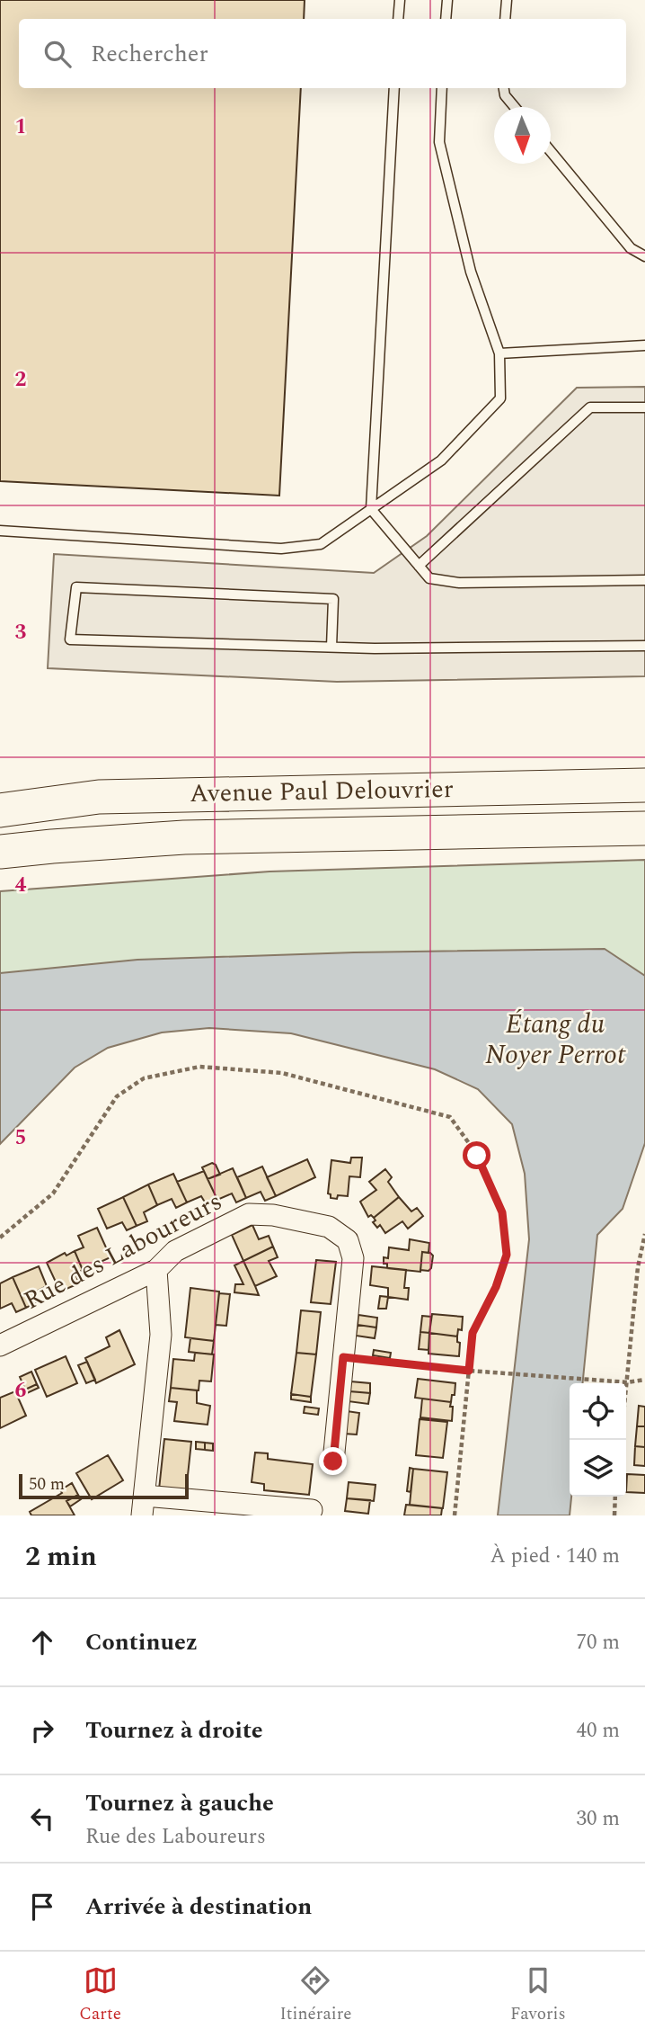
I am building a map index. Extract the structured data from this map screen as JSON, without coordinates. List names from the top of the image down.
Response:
{
  "streets": {
    "main road": ["Avenue Paul Delouvrier"],
    "street": ["Rue des Laboureurs"]
  },
  "water": ["Étang du Noyer Perrot"],
  "scale_bar": "50 m",
  "north": "bottom",
  "page": {
    "search": "Rechercher",
    "scale": "50 m",
    "heading": ["2 min", "À pied · 140 m"],
    "list": [
      ["Continuez", "70 m"],
      ["Tournez à droite", "40 m"],
      ["Tournez à gauche", "Rue des Laboureurs", "30 m"],
      "Arrivée à destination"
    ],
    "nav": ["Carte", "Itinéraire", "Favoris"]
  },
  "grid": {
    "rows": [
      "1",
      "2",
      "3",
      "4",
      "5",
      "6"
    ]
  }
}
